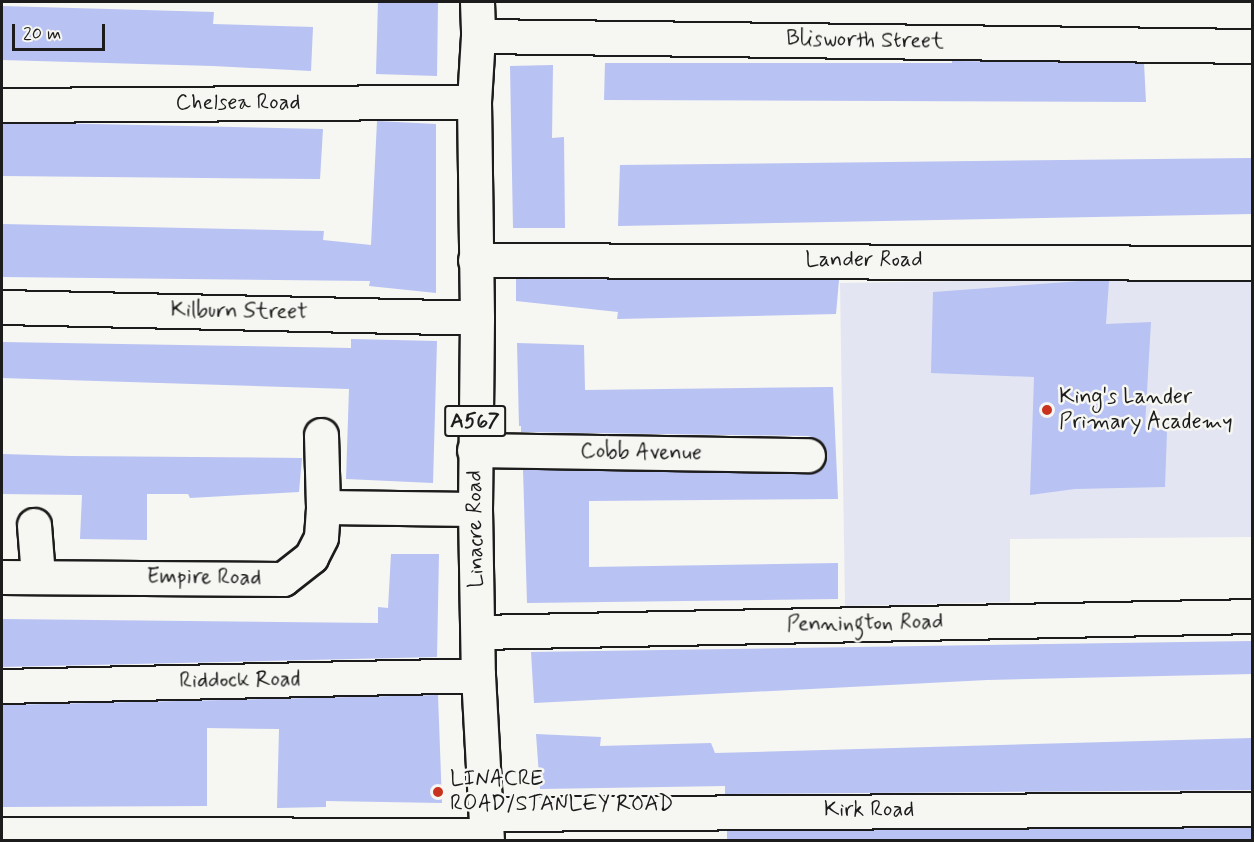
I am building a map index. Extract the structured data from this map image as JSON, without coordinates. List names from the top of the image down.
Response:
{
  "streets": {
    "street": [
      "Blisworth Street",
      "Chelsea Road",
      "Lander Road",
      "Kilburn Street",
      "A567",
      "Cobb Avenue",
      "Linacre Road",
      "Empire Road",
      "Pennington Road",
      "Riddock Road",
      "Kirk Road"
    ]
  },
  "crossings": [
    ["Blisworth Street", "Linacre Road"],
    ["Chelsea Road", "Linacre Road"],
    ["Lander Road", "Linacre Road"],
    ["Kilburn Street", "Linacre Road"],
    ["Cobb Avenue", "Linacre Road"],
    ["Linacre Road", "Pennington Road"],
    ["Linacre Road", "Riddock Road"],
    ["Linacre Road", "Kirk Road"]
  ],
  "places": ["King's Lander Primary Academy", "LINACRE ROAD/STANLEY ROAD"],
  "scale_bar": "20 m"
}
